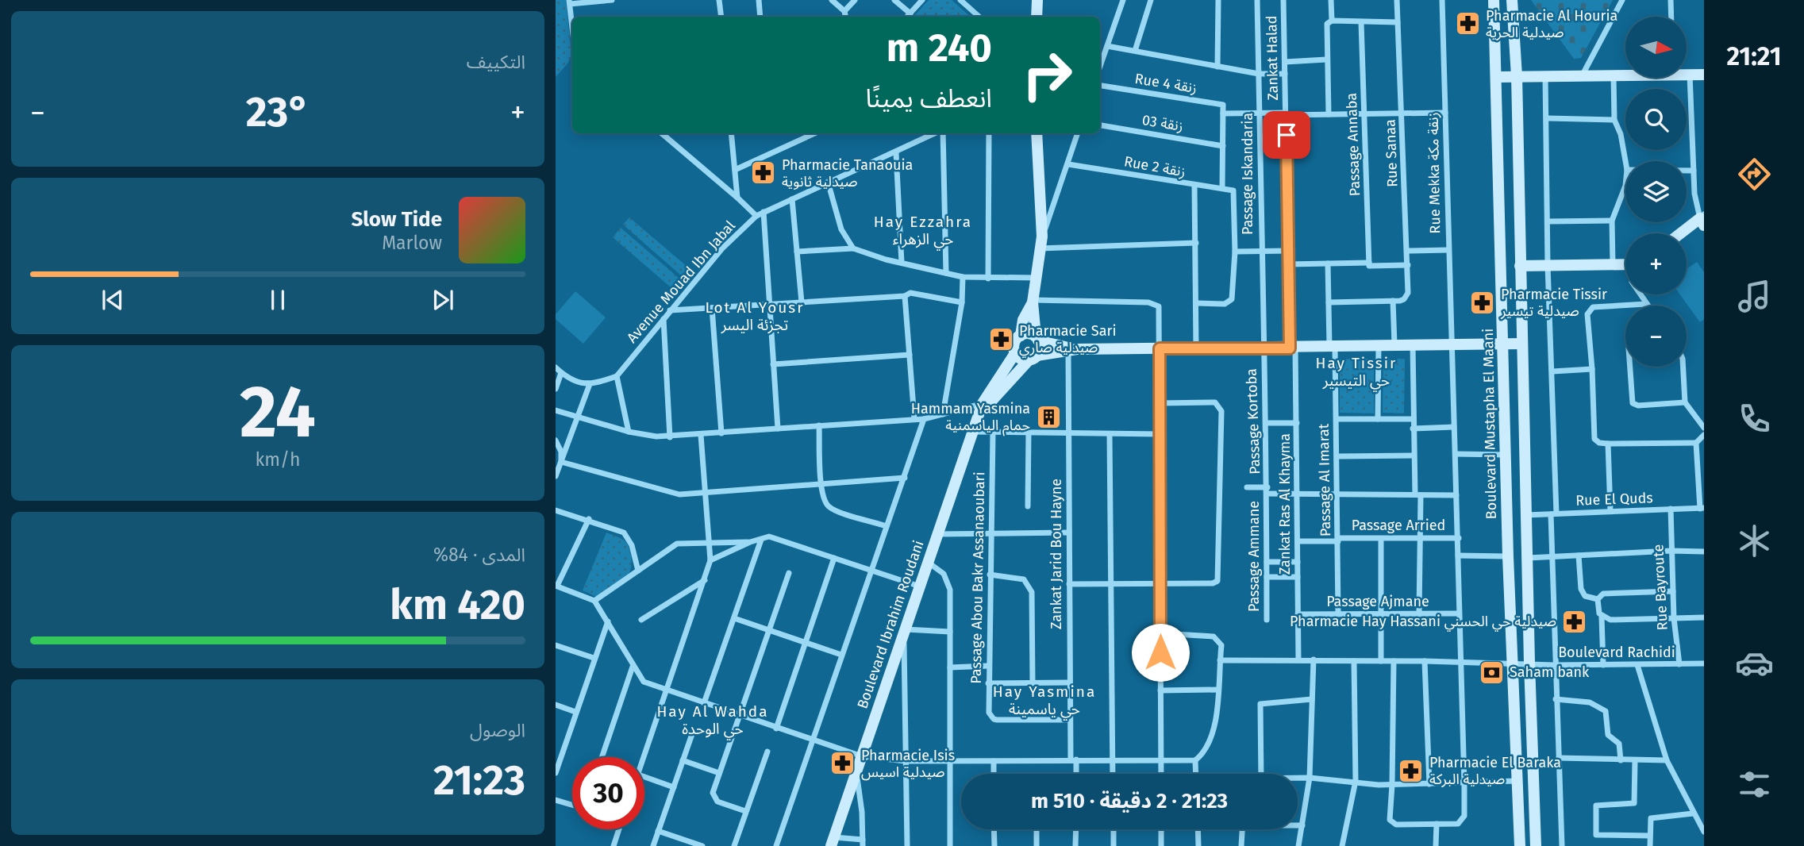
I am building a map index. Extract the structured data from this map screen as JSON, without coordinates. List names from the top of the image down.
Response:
{
  "streets": {
    "street": [
      "Zankat Halad",
      "Rue 4 زنقة",
      "زنقة 03",
      "Passage Annaba",
      "Rue Sanaa",
      "Rue 2 زنقة",
      "Rue Mekka زنقة مكة",
      "Passage Iskandaria",
      "Avenue Mouad Ibn Jabal",
      "Passage Kortoba",
      "Boulevard Mustapha El Maani",
      "Passage Al Imarat",
      "Rue El Quds",
      "Zankat Ras Al Khayma",
      "Passage Arried",
      "Zankat Jarid Bou Hayne",
      "Passage Ammane",
      "Passage Abou Bakr Assanaoubari",
      "Rue Bayroute",
      "Passage Ajmane",
      "Boulevard Ibrahim Roudani",
      "Boulevard Rachidi"
    ]
  },
  "crossings": [
    ["Zankat Halad", "Zankat Ras Al Khayma"],
    ["Rue Mekka زنقة مكة", "Passage Arried"],
    ["Rue Mekka زنقة مكة", "Passage Ajmane"],
    ["Rue Mekka زنقة مكة", "Boulevard Rachidi"],
    ["Passage Iskandaria", "Passage Kortoba"],
    ["Passage Kortoba", "Passage Ammane"],
    ["Boulevard Mustapha El Maani", "Boulevard Rachidi"],
    ["Passage Al Imarat", "Passage Arried"],
    ["Passage Al Imarat", "Passage Ajmane"],
    ["Rue El Quds", "Rue Bayroute"],
    ["Zankat Ras Al Khayma", "Passage Arried"],
    ["Zankat Ras Al Khayma", "Passage Ajmane"],
    ["Zankat Ras Al Khayma", "Boulevard Rachidi"],
    ["Zankat Jarid Bou Hayne", "Passage Abou Bakr Assanaoubari"],
    ["Rue Bayroute", "Boulevard Rachidi"]
  ],
  "districts": [
    "Hay Ezzahra حي الزهراء",
    "Lot Al Yousr تجزئة اليسر",
    "Hay Tissir حي التيسير",
    "Hay Yasmina حي ياسمينة",
    "Hay Al Wahda حي الوحدة"
  ],
  "places": {
    "pharmacy": [
      "Pharmacie Al Houria صيدلية الحرية",
      "Pharmacie Tanaouia صيدلية ثانوية",
      "Pharmacie Tissir صيدلية تيسير",
      "Pharmacie Sari صيدلية صاري",
      "Pharmacie Hay Hassani صيدلية حي الحسني",
      "Pharmacie Isis صيدلية اسيس",
      "Pharmacie El Baraka صيدلية البركة"
    ],
    "building": ["Hammam Yasmina حمام الياسمنية"],
    "bank": ["Saham bank"]
  },
  "north": "right",
  "page": {
    "tabs": "21:21",
    "tile": [
      "التكييف",
      ["24", "km/h"],
      ["المدى · 84%", "420 km"],
      ["الوصول", "21:23"]
    ],
    "map_buttons": ["+", "−"],
    "turn": ["240 m", "انعطف يمينًا"],
    "heat": ["−", "23°", "+"],
    "song": ["Slow Tide", "Marlow"],
    "limit": "30",
    "trip": "21:23 · 2 دقيقة · 510 m"
  }
}
